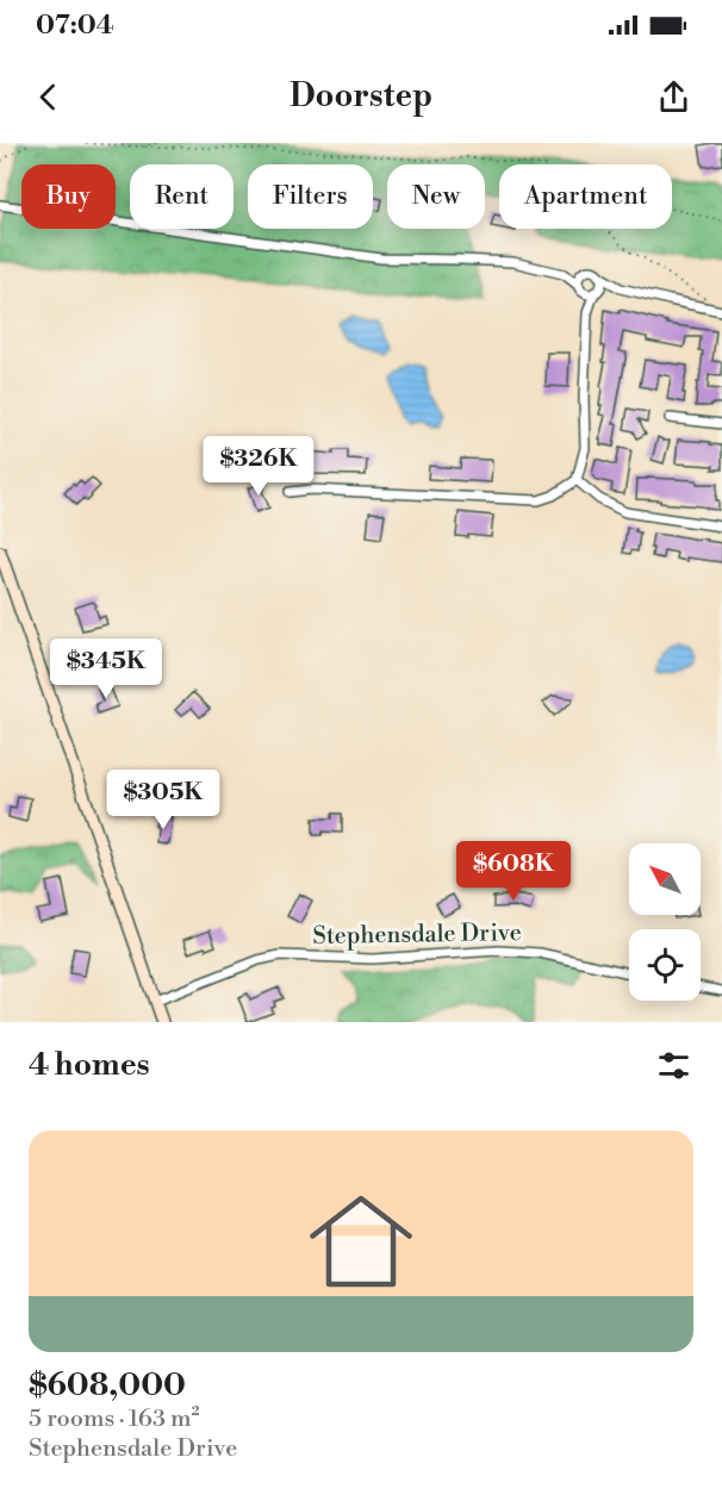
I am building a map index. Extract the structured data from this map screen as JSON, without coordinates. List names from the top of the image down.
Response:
{
  "streets": {
    "street": ["Stephensdale Drive"]
  },
  "north": "top left",
  "page": {
    "status": "07:04",
    "header": "Doorstep",
    "chip": [
      "Buy",
      "Rent",
      "Filters",
      "New",
      "Apartment"
    ],
    "price": [
      "$326K",
      "$345K",
      "$305K",
      "$608K"
    ],
    "heading": "4 homes",
    "list": [
      {
        "name": "$608,000",
        "note": "5 rooms · 163 m² · Stephensdale Drive"
      }
    ]
  }
}
